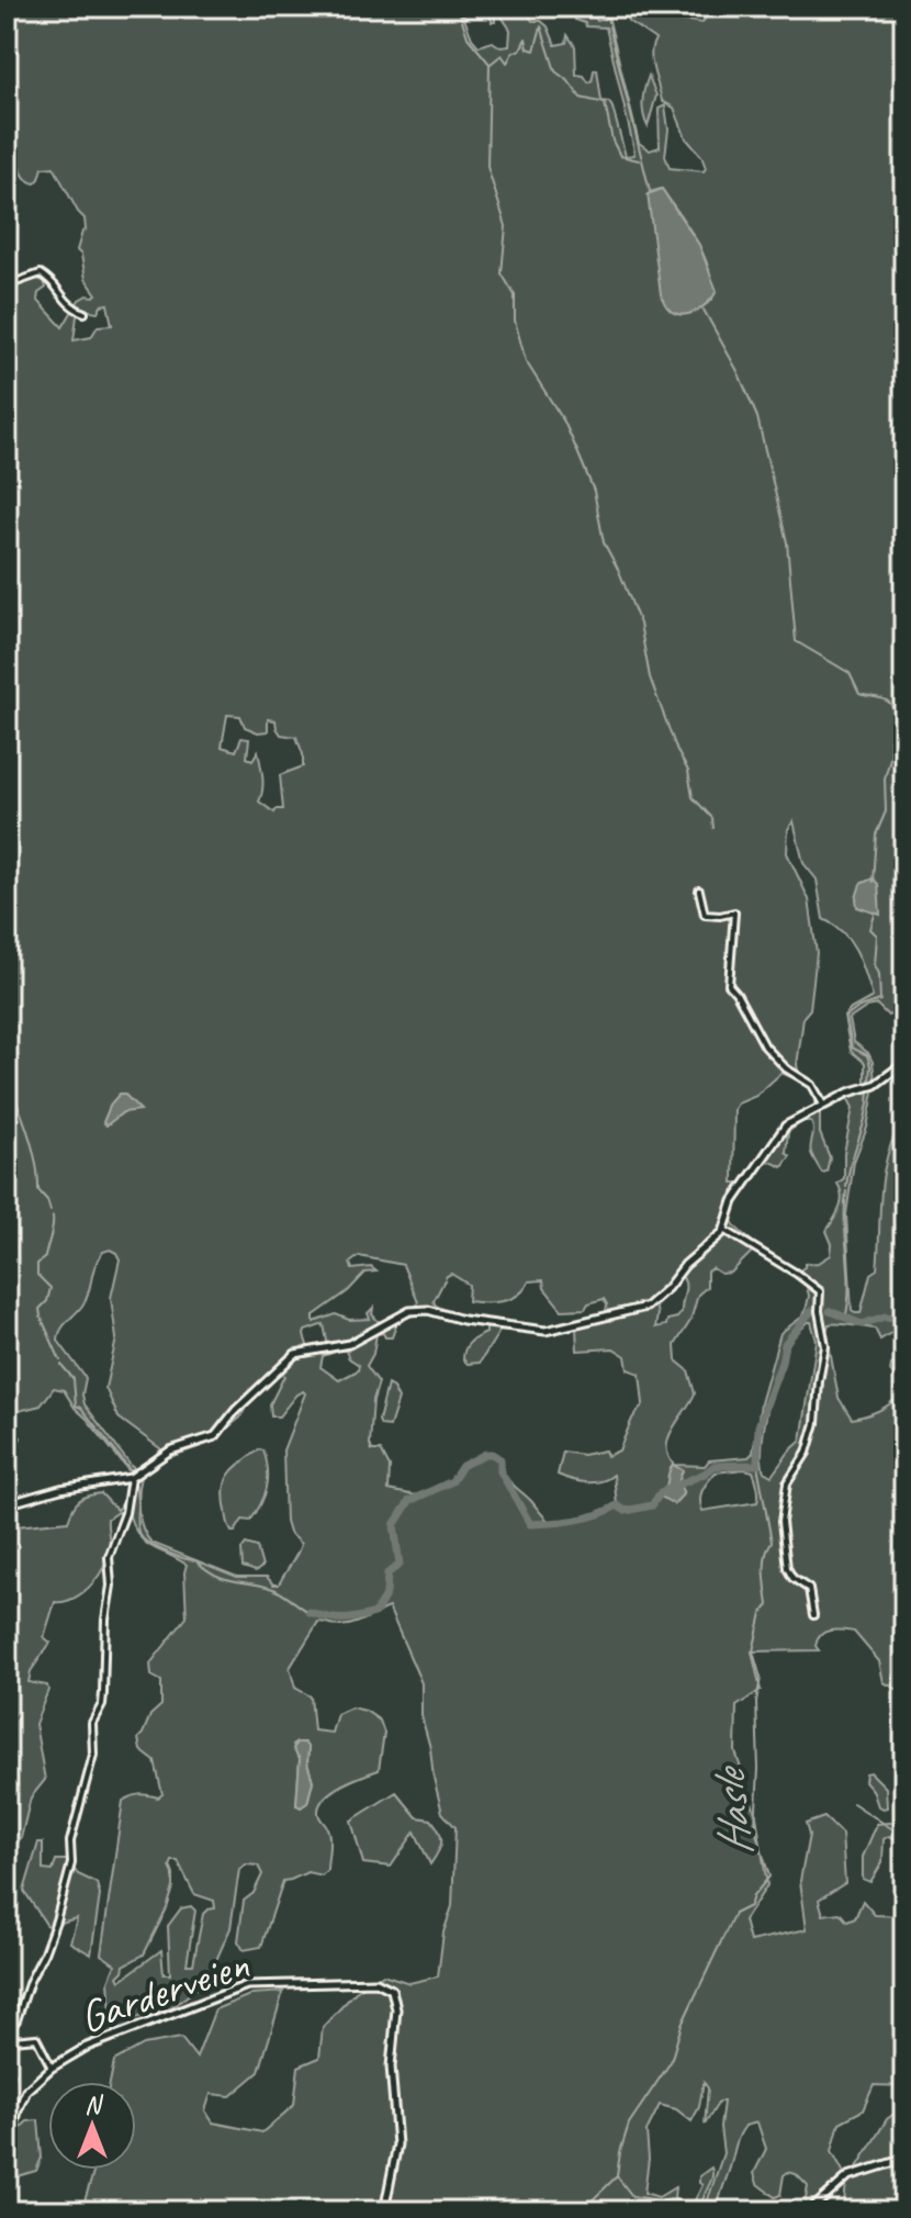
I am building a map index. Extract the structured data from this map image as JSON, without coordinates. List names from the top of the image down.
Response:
{
  "streets": {
    "street": ["Garderveien"]
  },
  "water": ["Hasle"],
  "north": "top"
}
